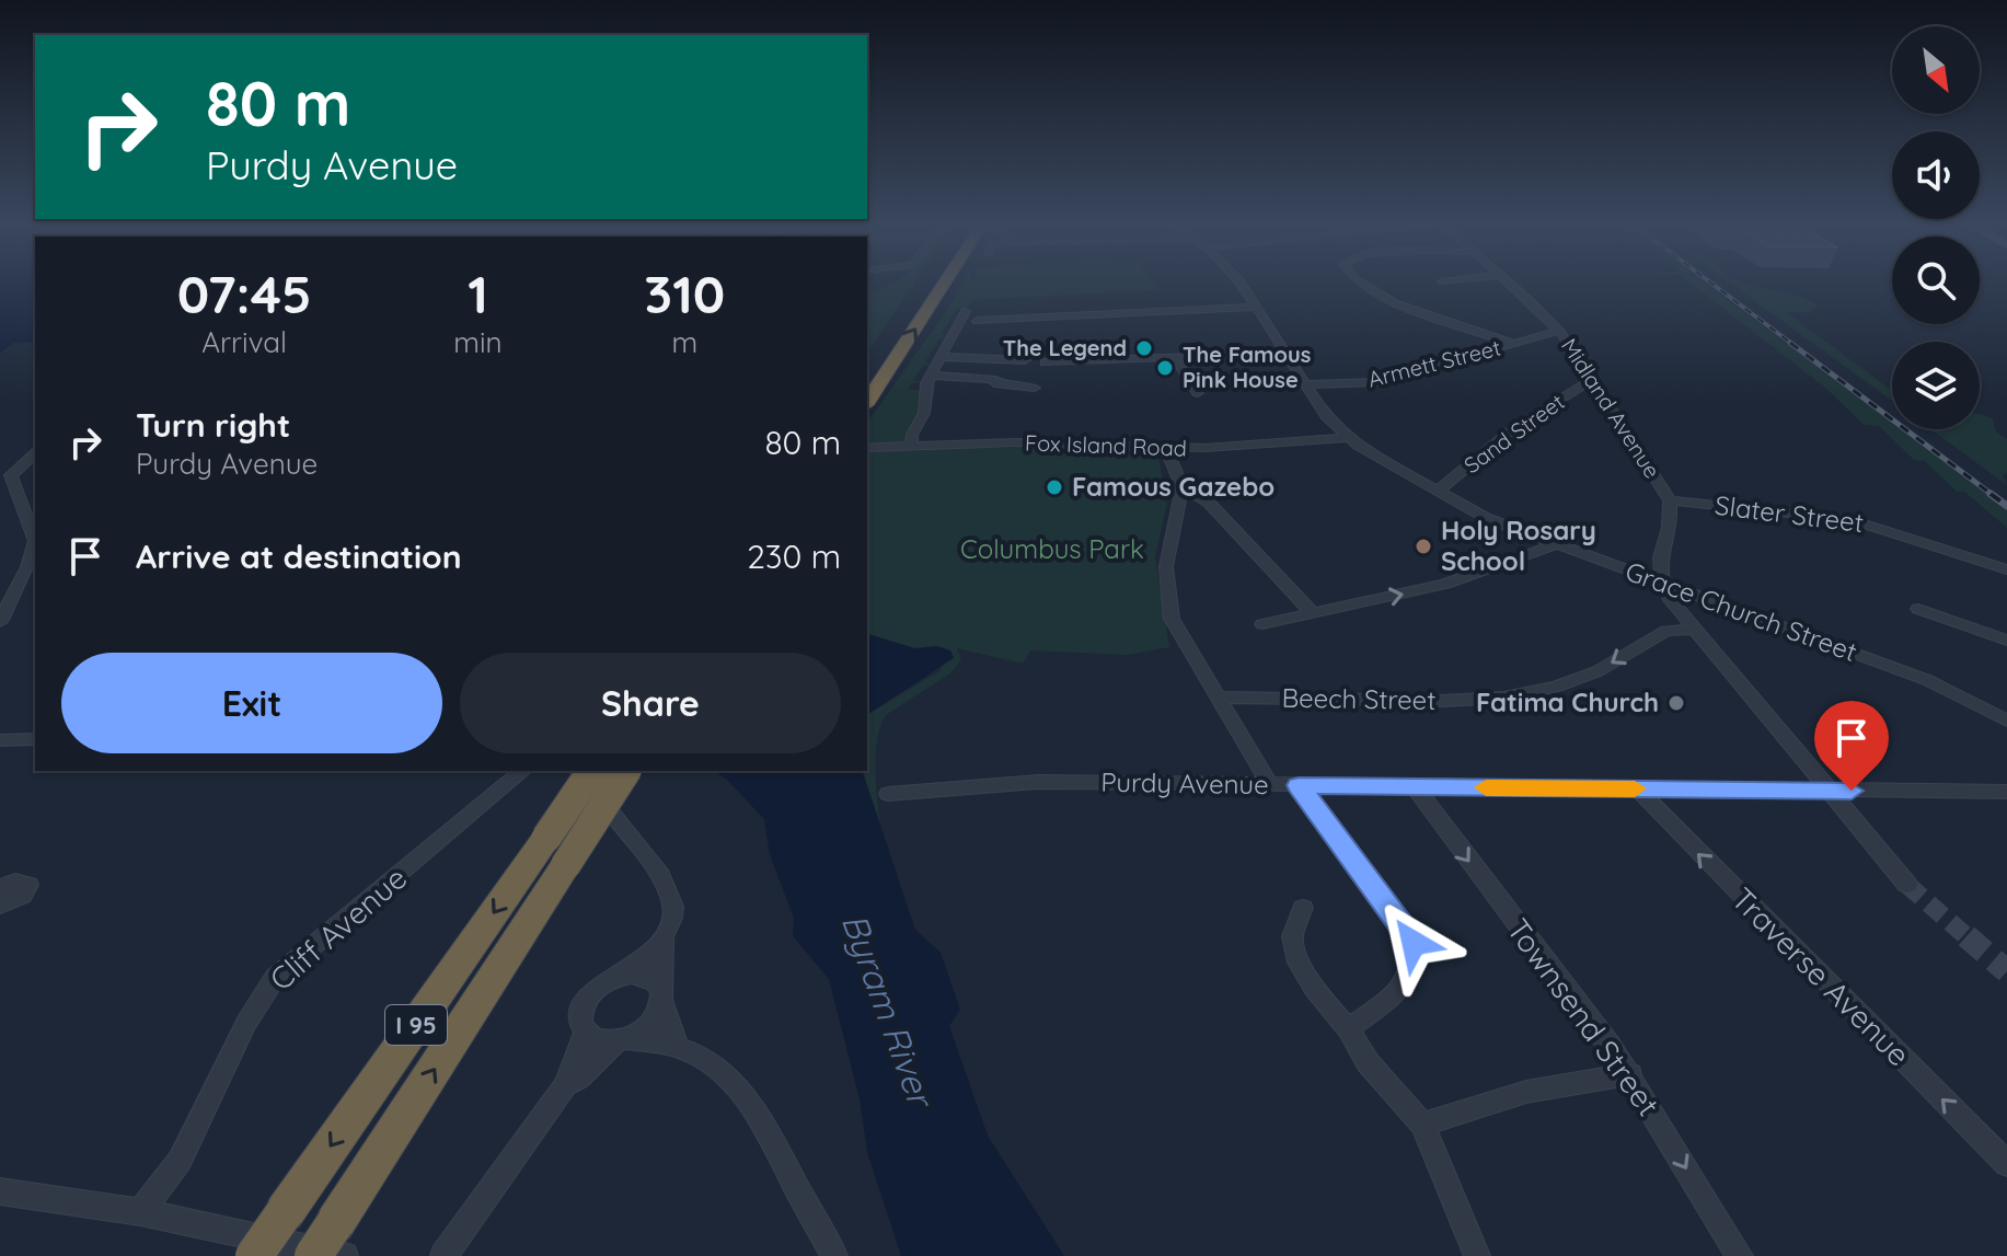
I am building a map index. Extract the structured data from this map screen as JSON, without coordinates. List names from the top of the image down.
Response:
{
  "streets": {
    "highway": ["I 95"],
    "street": [
      "Armett Street",
      "Midland Avenue",
      "Sand Street",
      "Fox Island Road",
      "Slater Street",
      "Grace Church Street",
      "Beech Street",
      "Purdy Avenue",
      "Cliff Avenue",
      "Traverse Avenue",
      "Townsend Street"
    ]
  },
  "crossings": [
    ["Armett Street", "Midland Avenue"],
    ["Armett Street", "Grace Church Street"],
    ["Midland Avenue", "Sand Street"],
    ["Midland Avenue", "Slater Street"],
    ["Midland Avenue", "Grace Church Street"],
    ["Sand Street", "Grace Church Street"],
    ["Fox Island Road", "Grace Church Street"],
    ["Purdy Avenue", "Traverse Avenue"],
    ["Purdy Avenue", "Townsend Street"]
  ],
  "one_way": ["Traverse Avenue", "Townsend Street"],
  "water": ["Byram River"],
  "parks": ["Columbus Park"],
  "places": [
    "The Legend",
    "The Famous Pink House",
    "Famous Gazebo",
    "Holy Rosary School",
    "Fatima Church"
  ],
  "north": "bottom right",
  "page": {
    "turn": ["80 m", "Purdy Avenue"],
    "eta": [
      "07:45",
      "Arrival",
      "1",
      "min",
      "310",
      "m"
    ],
    "list": [
      {
        "name": "Turn right",
        "note": "Purdy Avenue",
        "value": "80 m"
      },
      {
        "name": "Arrive at destination",
        "value": "230 m"
      }
    ],
    "buttons": ["Exit", "Share"]
  }
}
